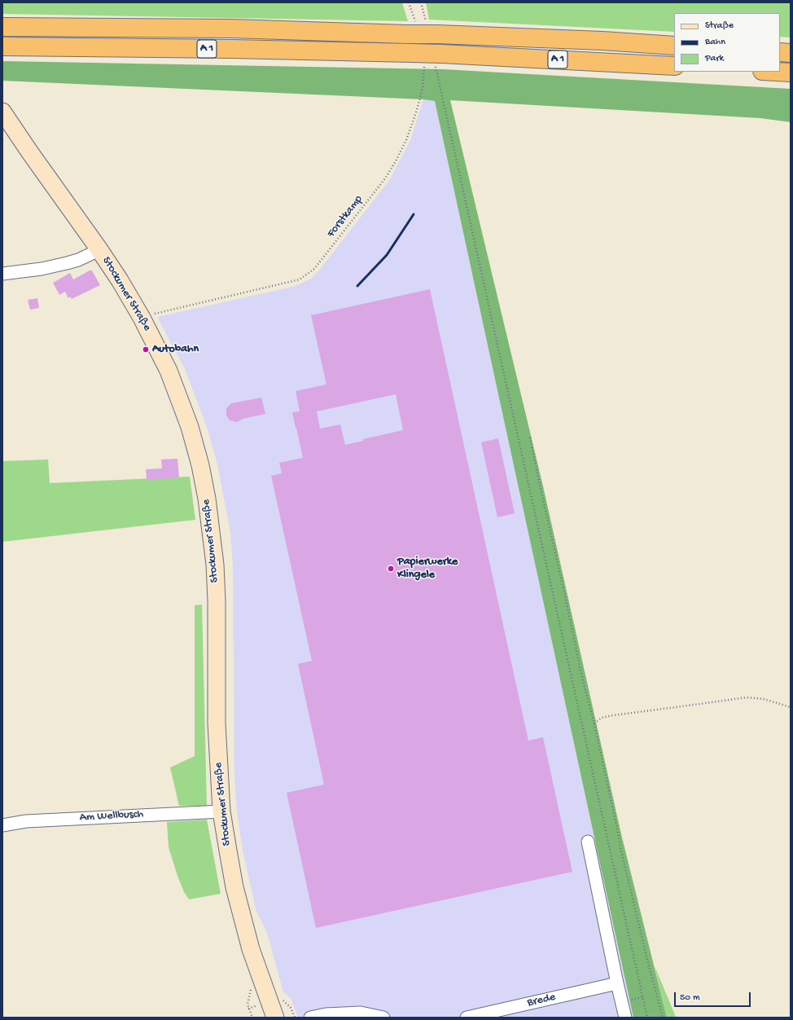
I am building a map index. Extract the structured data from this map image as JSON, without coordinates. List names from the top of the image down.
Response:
{
  "streets": {
    "highway": ["A 1"],
    "main road": ["Stockumer Straße"],
    "street": ["Am Wellbusch", "Brede"],
    "path": ["Forstkamp"]
  },
  "crossings": [
    ["A 1", "Forstkamp"],
    ["Forstkamp", "Stockumer Straße"],
    ["Stockumer Straße", "Am Wellbusch"]
  ],
  "places": ["Autobahn", "Papierwerke Klingele"],
  "legend": ["Straße", "Bahn", "Park"],
  "scale_bar": "50 m"
}
